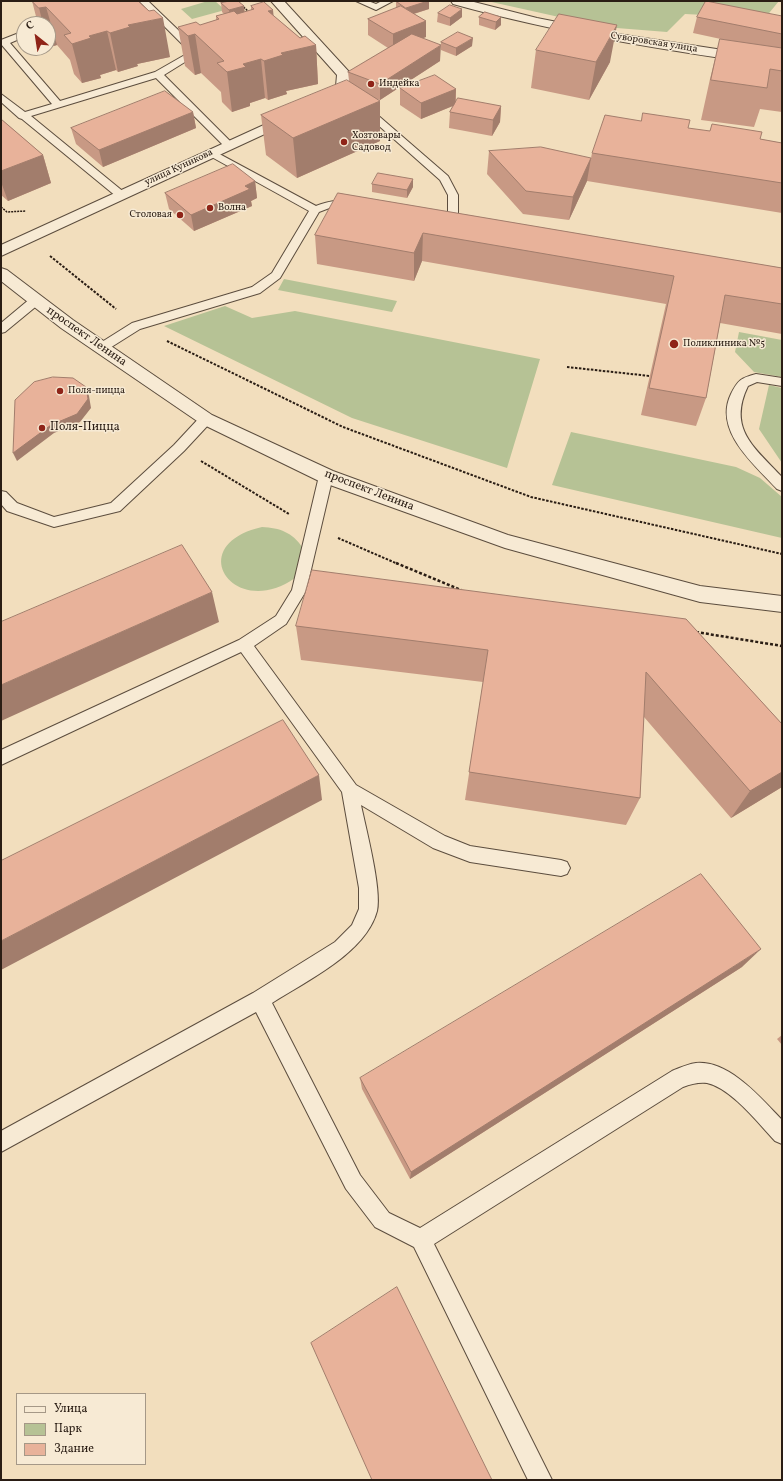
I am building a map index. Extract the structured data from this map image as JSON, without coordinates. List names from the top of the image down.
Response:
{
  "streets": {
    "street": ["Суворовская улица", "улица Куникова", "проспект Ленина"]
  },
  "places": [
    "Индейка",
    "Хозтовары Садовод",
    "Волна",
    "Столовая",
    "Поликлиника №5",
    "Поля-пицца",
    "Поля-Пицца"
  ],
  "legend": ["Улица", "Парк", "Здание"],
  "north": "top left"
}
